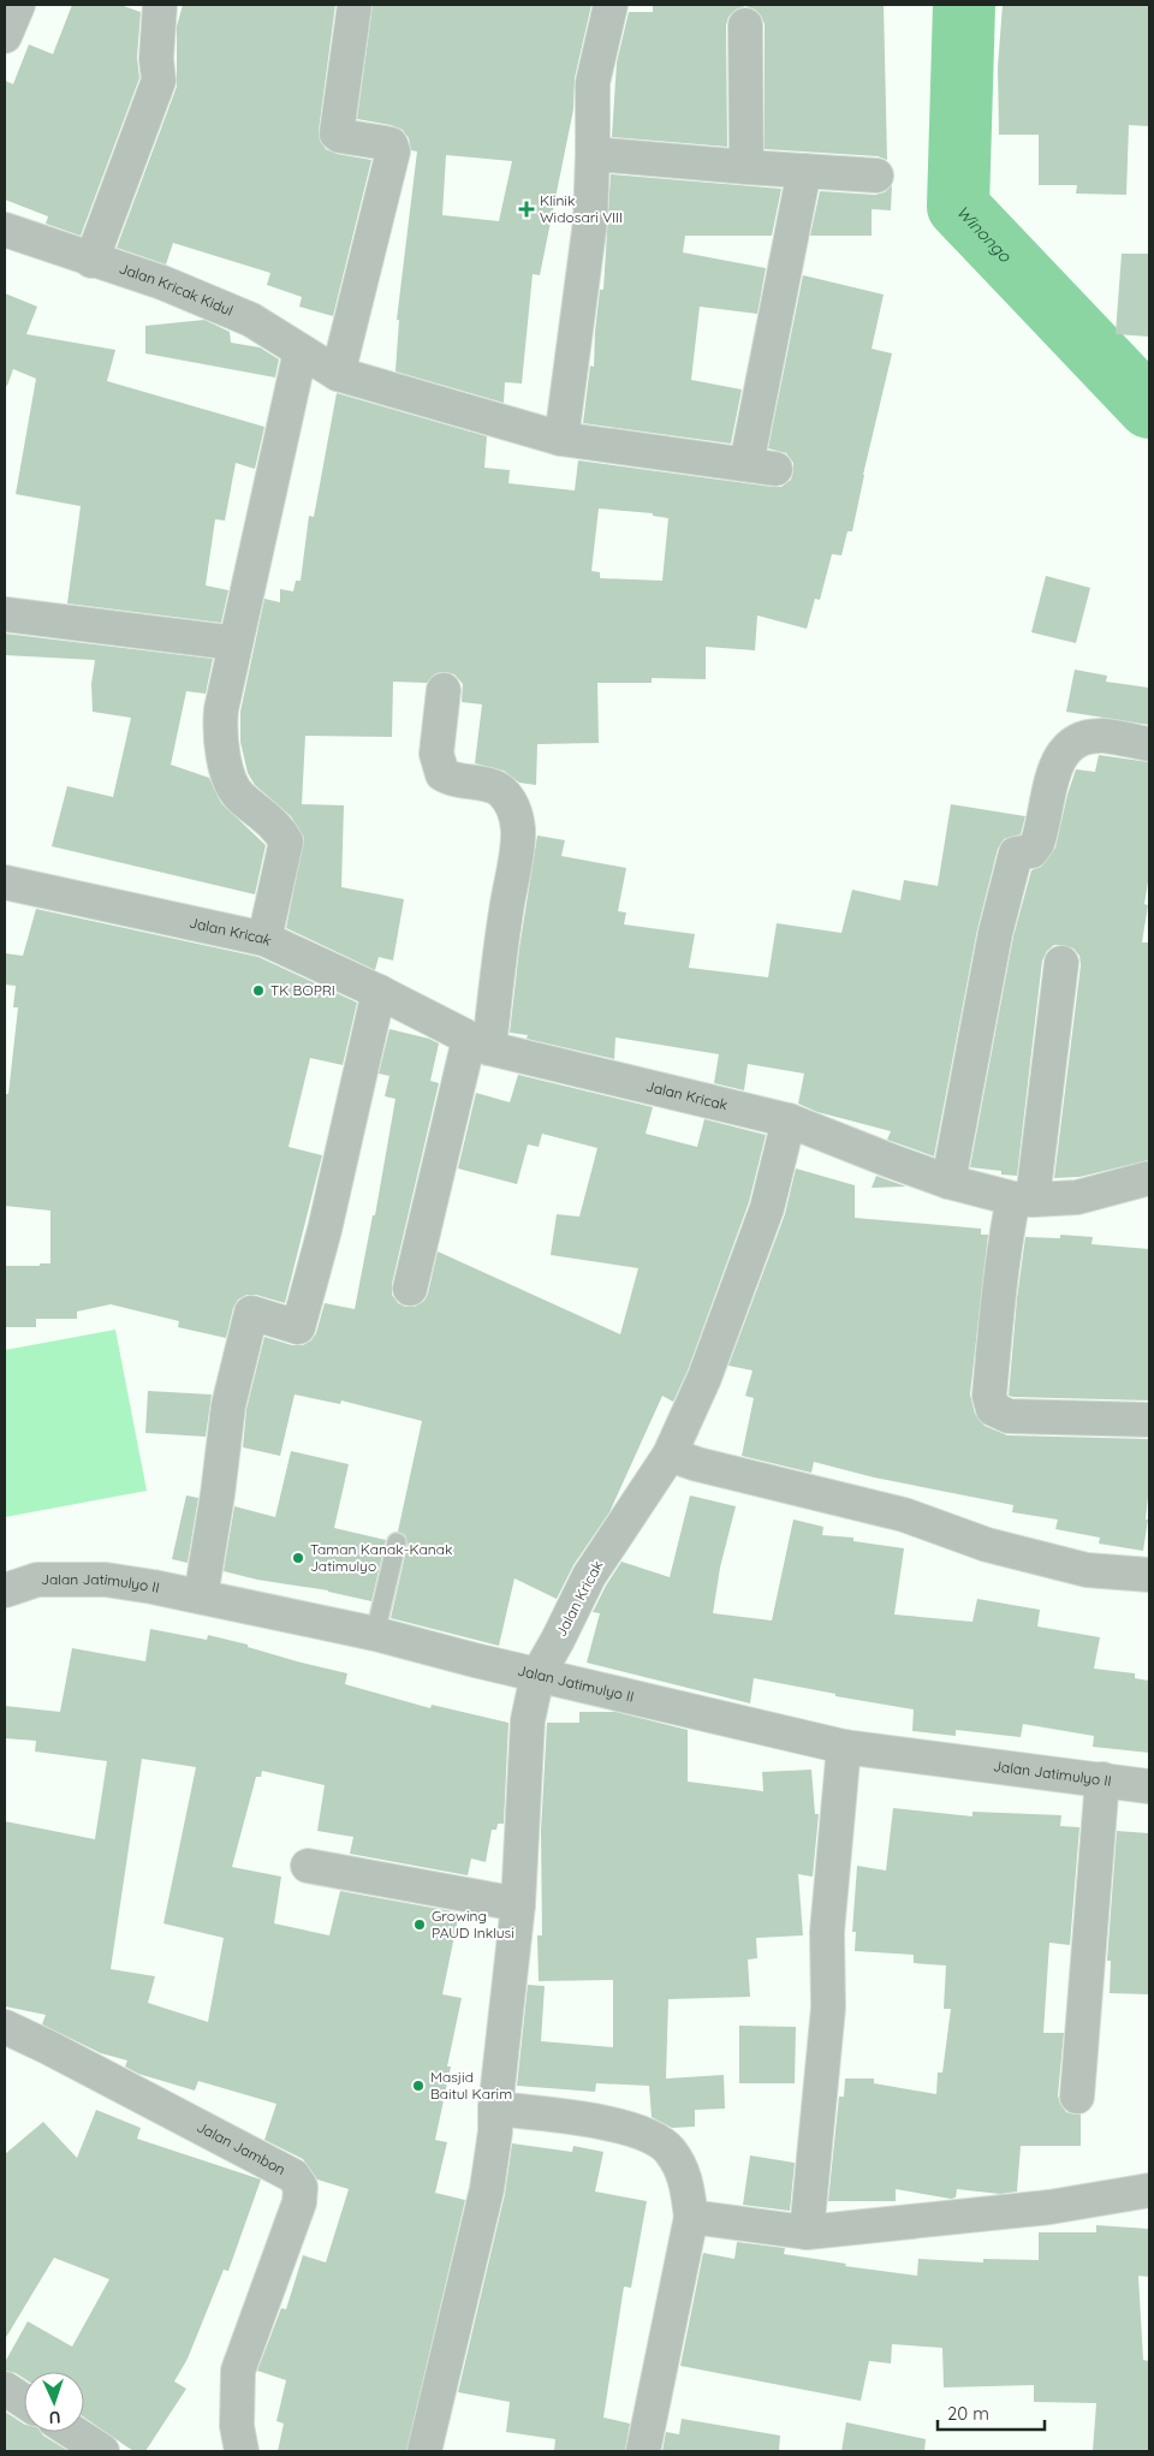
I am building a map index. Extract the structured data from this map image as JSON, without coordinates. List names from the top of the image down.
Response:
{
  "streets": {
    "street": [
      "Jalan Kricak Kidul",
      "Jalan Kricak",
      "Jalan Jatimulyo II",
      "Jalan Jambon"
    ]
  },
  "crossings": [
    ["Jalan Kricak", "Jalan Jatimulyo II"]
  ],
  "water": ["Winongo"],
  "places": {
    "health": ["Klinik Widosari VIII"],
    "other": [
      "TK BOPRI",
      "Taman Kanak-Kanak Jatimulyo",
      "Growing PAUD Inklusi",
      "Masjid Baitul Karim"
    ]
  },
  "scale_bar": "20 m",
  "north": "bottom"
}
